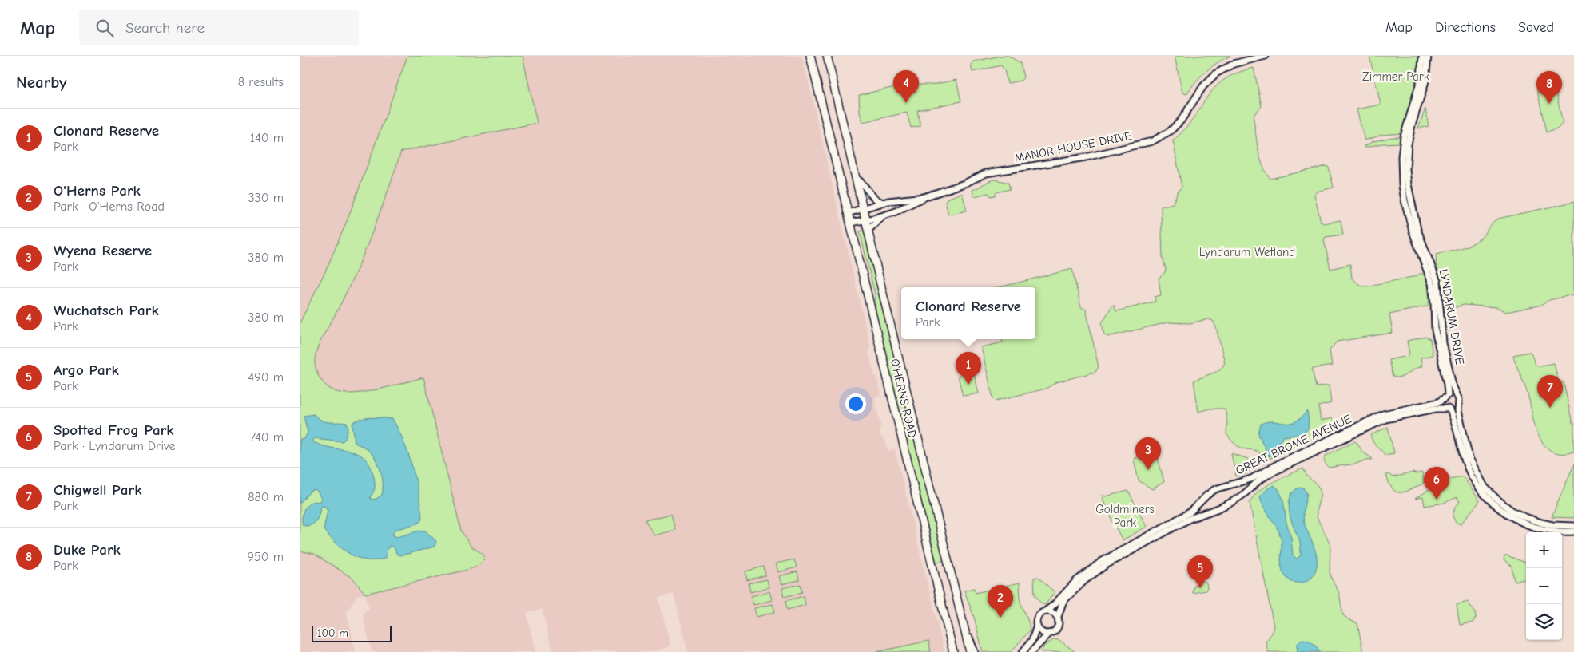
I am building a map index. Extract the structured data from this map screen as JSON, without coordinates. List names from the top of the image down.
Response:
{
  "streets": {
    "main road": ["O'HERNS ROAD"],
    "street": ["MANOR HOUSE DRIVE", "LYNDARUM DRIVE", "GREAT BROME AVENUE"]
  },
  "crossings": [
    ["MANOR HOUSE DRIVE", "O'HERNS ROAD"],
    ["LYNDARUM DRIVE", "GREAT BROME AVENUE"]
  ],
  "parks": ["Zimmer Park", "Lyndarum Wetland", "Goldminers Park"],
  "scale_bar": "100 m",
  "page": {
    "header": "Map",
    "search": "Search here",
    "nav": ["Map", "Directions", "Saved"],
    "heading": ["Nearby", "8 results"],
    "pins": [
      "4",
      "8",
      "1",
      "7",
      "3",
      "6",
      "5",
      "2"
    ],
    "list": [
      {
        "mark": "1",
        "name": "Clonard Reserve",
        "note": "Park",
        "value": "140 m"
      },
      {
        "mark": "2",
        "name": "O'Herns Park",
        "note": "Park · O'Herns Road",
        "value": "330 m"
      },
      {
        "mark": "3",
        "name": "Wyena Reserve",
        "note": "Park",
        "value": "380 m"
      },
      {
        "mark": "4",
        "name": "Wuchatsch Park",
        "note": "Park",
        "value": "380 m"
      },
      {
        "mark": "5",
        "name": "Argo Park",
        "note": "Park",
        "value": "490 m"
      },
      {
        "mark": "6",
        "name": "Spotted Frog Park",
        "note": "Park · Lyndarum Drive",
        "value": "740 m"
      },
      {
        "mark": "7",
        "name": "Chigwell Park",
        "note": "Park",
        "value": "880 m"
      },
      {
        "mark": "8",
        "name": "Duke Park",
        "note": "Park",
        "value": "950 m"
      }
    ],
    "popup": ["Clonard Reserve", "Park"],
    "map_buttons": ["+", "−"],
    "scale": "100 m"
  }
}
